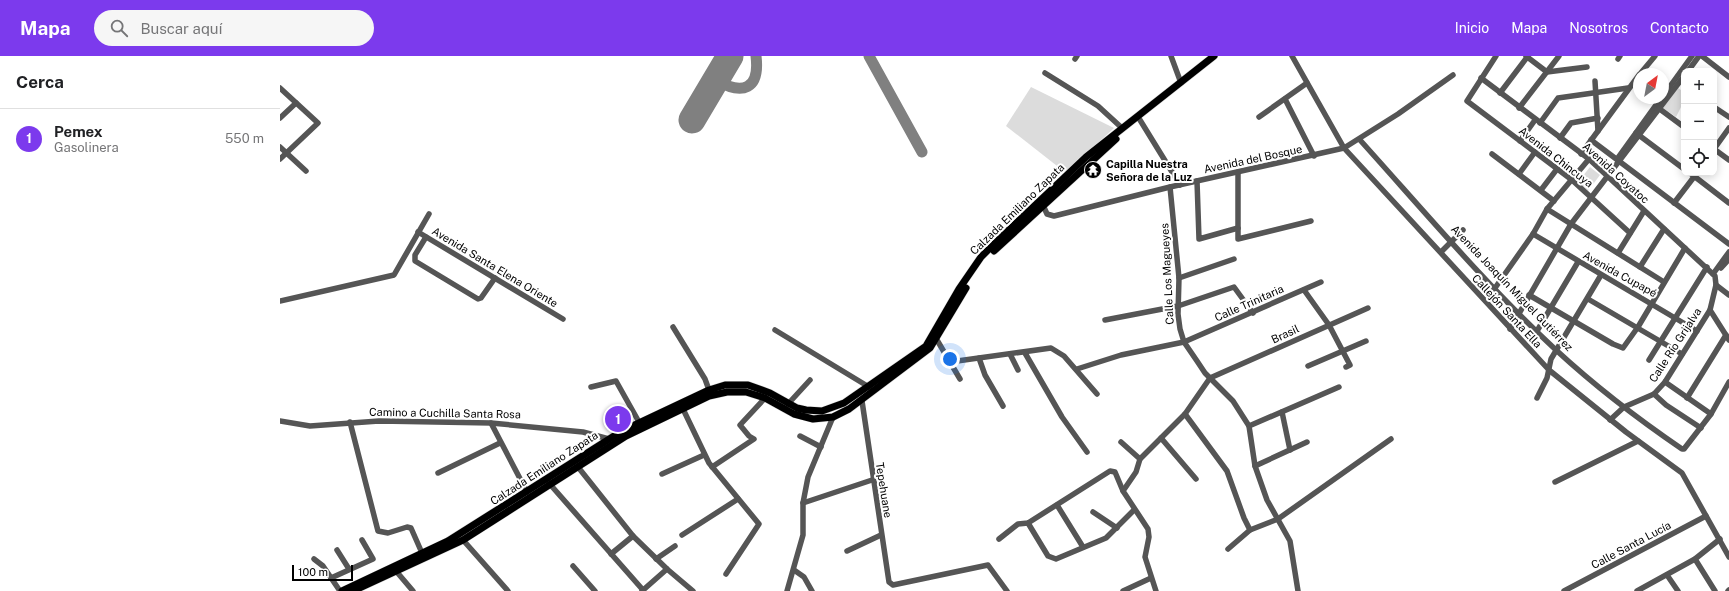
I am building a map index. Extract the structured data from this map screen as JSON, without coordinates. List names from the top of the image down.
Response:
{
  "streets": {
    "main road": ["Calzada Emiliano Zapata"],
    "street": [
      "Avenida Chincuya",
      "Avenida del Bosque",
      "Avenida Coyatoc",
      "Avenida Santa Elena Oriente",
      "Calle Los Magueyes",
      "Avenida Cupapé",
      "Avenida Joaquín Miguel Gutiérrez",
      "Calle Trinitaria",
      "Callejón Santa Ella",
      "Brasil",
      "Calle Río Grijalva",
      "Camino a Cuchilla Santa Rosa",
      "Tepehuane",
      "Calle Santa Lucía"
    ]
  },
  "crossings": [
    ["Avenida Chincuya", "Avenida Coyatoc"],
    ["Avenida del Bosque", "Calzada Emiliano Zapata"],
    ["Avenida del Bosque", "Calle Los Magueyes"],
    ["Avenida del Bosque", "Avenida Joaquín Miguel Gutiérrez"],
    ["Avenida del Bosque", "Callejón Santa Ella"],
    ["Avenida Coyatoc", "Calle Río Grijalva"],
    ["Calzada Emiliano Zapata", "Camino a Cuchilla Santa Rosa"],
    ["Calzada Emiliano Zapata", "Tepehuane"],
    ["Calle Los Magueyes", "Calle Trinitaria"],
    ["Calle Los Magueyes", "Brasil"],
    ["Avenida Cupapé", "Calle Río Grijalva"],
    ["Avenida Joaquín Miguel Gutiérrez", "Calle Río Grijalva"],
    ["Callejón Santa Ella", "Calle Río Grijalva"],
    ["Callejón Santa Ella", "Calle Santa Lucía"]
  ],
  "places": {
    "temple": ["Capilla Nuestra Señora de la Luz"]
  },
  "scale_bar": "100 m",
  "north": "top right",
  "page": {
    "header": "Mapa",
    "search": "Buscar aquí",
    "nav": [
      "Inicio",
      "Mapa",
      "Nosotros",
      "Contacto"
    ],
    "heading": "Cerca",
    "map_buttons": ["+", "−"],
    "list": [
      {
        "mark": "1",
        "name": "Pemex",
        "note": "Gasolinera",
        "value": "550 m"
      }
    ],
    "pins": "1",
    "scale": "100 m"
  }
}
